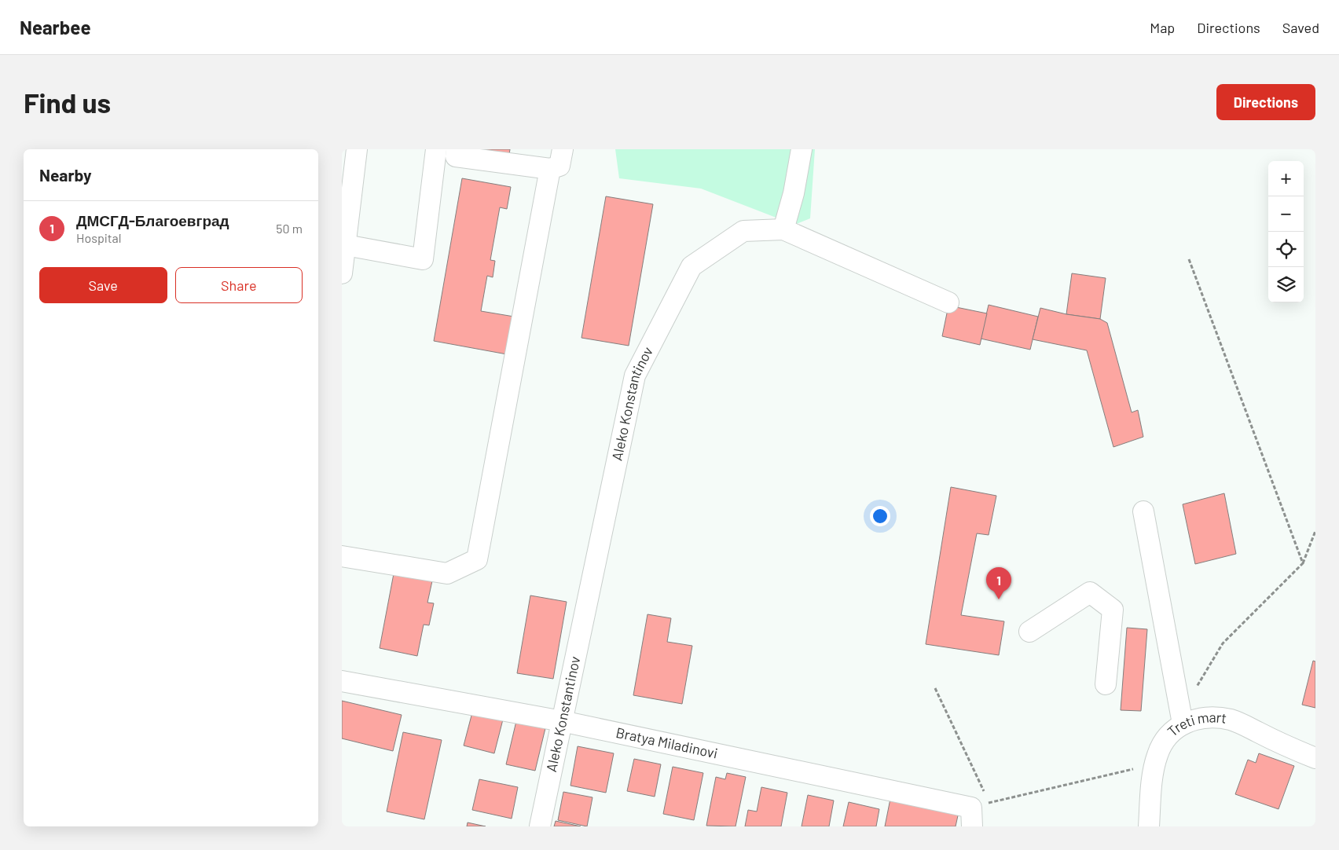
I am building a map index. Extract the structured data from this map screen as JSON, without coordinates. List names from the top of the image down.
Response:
{
  "streets": {
    "street": ["Aleko Konstantinov", "Treti mart", "Bratya Miladinovi"]
  },
  "crossings": [
    ["Aleko Konstantinov", "Bratya Miladinovi"]
  ],
  "page": {
    "header": "Nearbee",
    "nav": ["Map", "Directions", "Saved"],
    "buttons": [
      "Directions",
      ["Save", "Share"]
    ],
    "title": "Find us",
    "heading": "Nearby",
    "map_buttons": ["+", "−"],
    "list": [
      {
        "mark": "1",
        "name": "ДМСГД-Благоевград",
        "note": "Hospital",
        "value": "50 m"
      }
    ],
    "pins": "1"
  }
}
